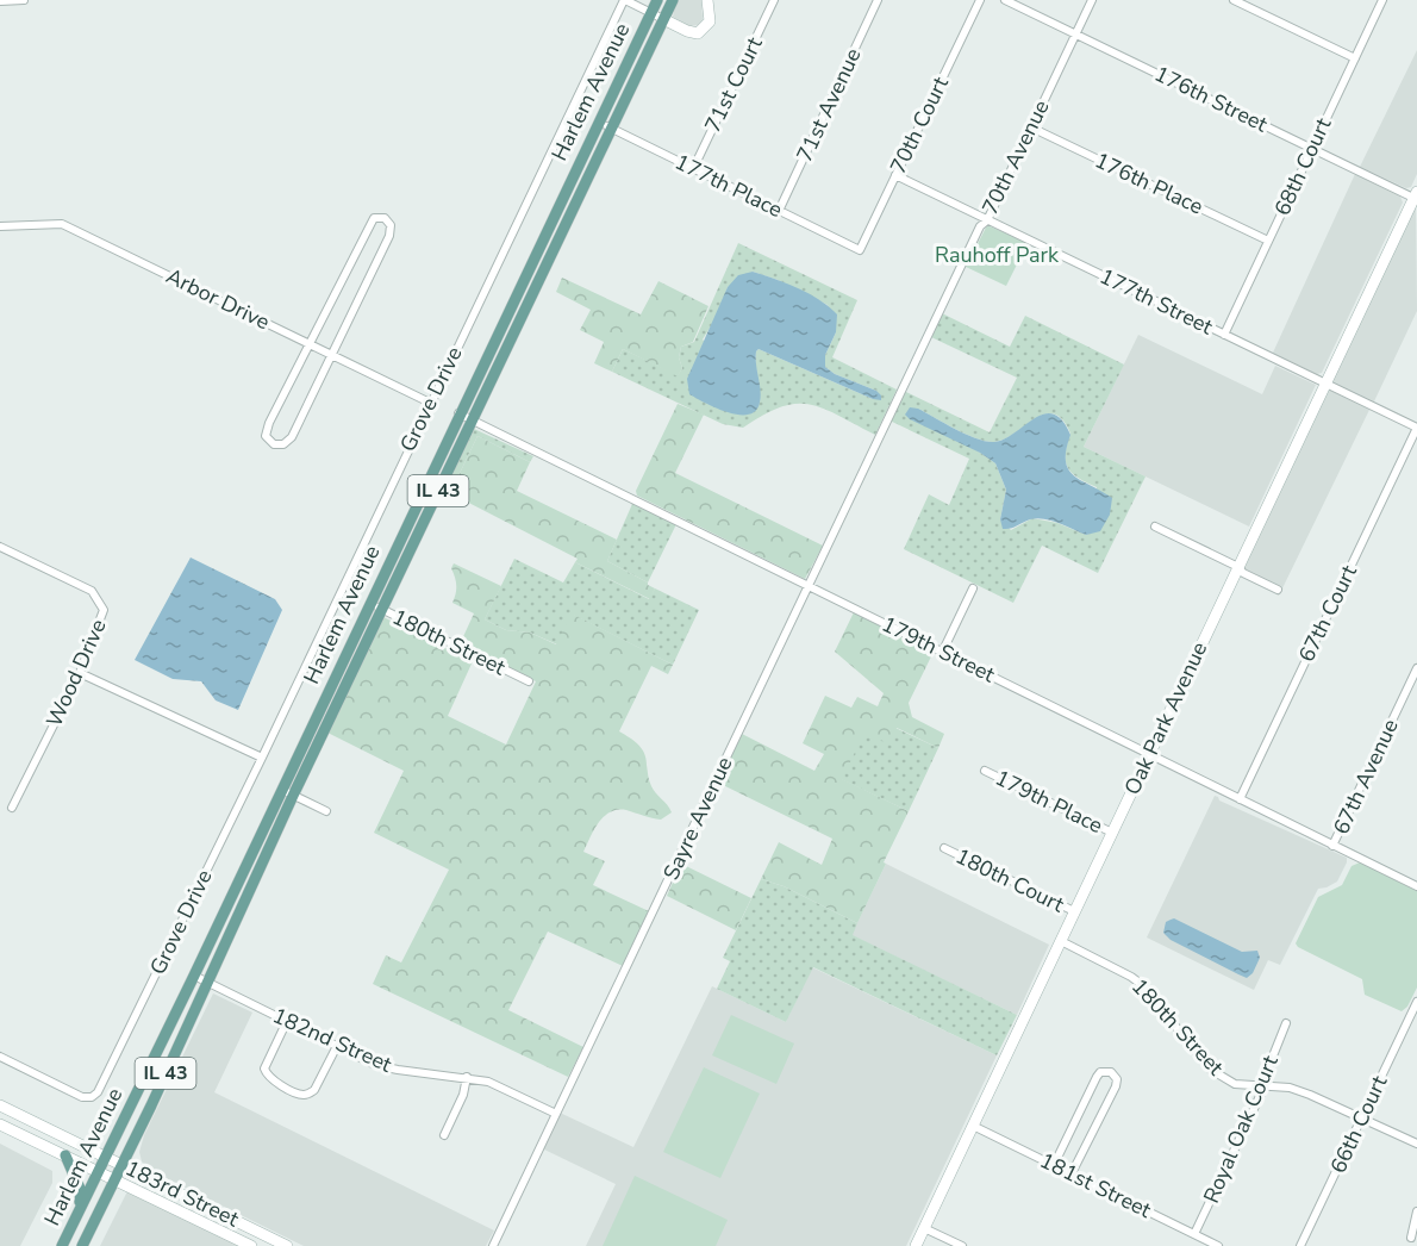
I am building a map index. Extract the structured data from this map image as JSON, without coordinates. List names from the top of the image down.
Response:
{
  "streets": {
    "main road": ["Harlem Avenue", "IL 43"],
    "street": [
      "71st Court",
      "176th Street",
      "71st Avenue",
      "70th Court",
      "70th Avenue",
      "68th Court",
      "176th Place",
      "177th Place",
      "Arbor Drive",
      "177th Street",
      "Grove Drive",
      "67th Court",
      "180th Street",
      "179th Street",
      "Wood Drive",
      "Oak Park Avenue",
      "67th Avenue",
      "179th Place",
      "Sayre Avenue",
      "180th Court",
      "182nd Street",
      "66th Court",
      "Royal Oak Court",
      "181st Street",
      "183rd Street"
    ]
  },
  "crossings": [
    ["71st Court", "177th Place"],
    ["Harlem Avenue", "177th Place"],
    ["Harlem Avenue", "180th Street"],
    ["Harlem Avenue", "179th Street"],
    ["Harlem Avenue", "182nd Street"],
    ["Harlem Avenue", "183rd Street"],
    ["176th Street", "70th Avenue"],
    ["176th Street", "68th Court"],
    ["176th Street", "Oak Park Avenue"],
    ["71st Avenue", "177th Place"],
    ["70th Court", "177th Place"],
    ["70th Court", "177th Street"],
    ["70th Avenue", "176th Place"],
    ["70th Avenue", "177th Street"],
    ["70th Avenue", "Sayre Avenue"],
    ["68th Court", "176th Place"],
    ["68th Court", "177th Street"],
    ["Arbor Drive", "Grove Drive"],
    ["177th Street", "67th Court"],
    ["177th Street", "Oak Park Avenue"],
    ["67th Court", "179th Street"],
    ["180th Street", "Oak Park Avenue"],
    ["180th Street", "66th Court"],
    ["180th Street", "Royal Oak Court"],
    ["179th Street", "Oak Park Avenue"],
    ["179th Street", "67th Avenue"],
    ["179th Street", "Sayre Avenue"],
    ["Oak Park Avenue", "179th Place"],
    ["Oak Park Avenue", "180th Court"],
    ["Oak Park Avenue", "181st Street"],
    ["Sayre Avenue", "182nd Street"],
    ["Royal Oak Court", "181st Street"]
  ],
  "parks": ["Rauhoff Park"]
}
